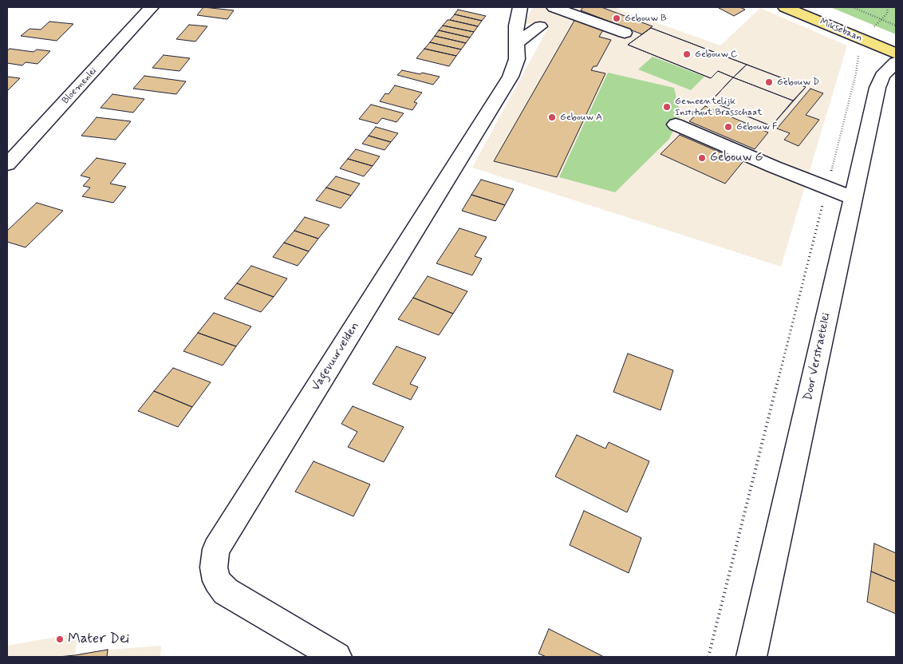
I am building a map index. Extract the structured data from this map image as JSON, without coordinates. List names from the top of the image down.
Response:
{
  "streets": {
    "main road": ["Miksebaan"],
    "street": ["Bloemenlei", "Vagevuurvelden", "Door Verstraetelei"]
  },
  "places": [
    "Gebouw B",
    "Gebouw C",
    "Gebouw D",
    "Gemeentelijk Instituut Brasschaat",
    "Gebouw A",
    "Gebouw F",
    "Gebouw G",
    "Mater Dei"
  ]
}
